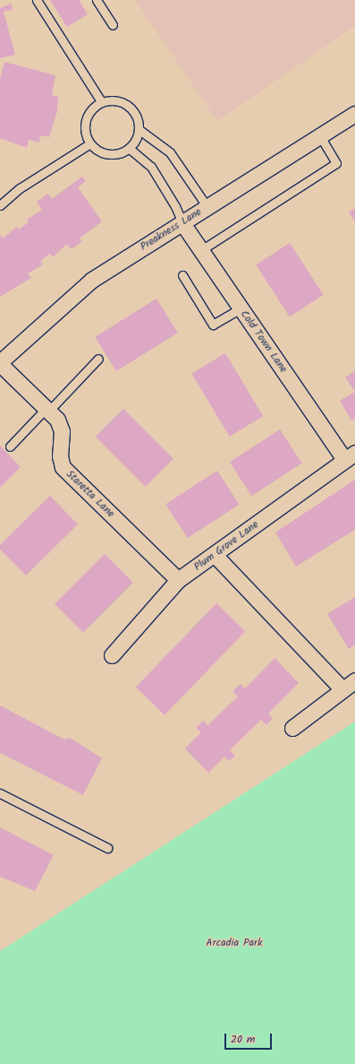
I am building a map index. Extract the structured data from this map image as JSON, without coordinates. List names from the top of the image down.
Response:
{
  "streets": {
    "street": [
      "Preakness Lane",
      "Cold Town Lane",
      "Staretta Lane",
      "Plum Grove Lane"
    ]
  },
  "crossings": [
    ["Preakness Lane", "Cold Town Lane"],
    ["Preakness Lane", "Staretta Lane"],
    ["Cold Town Lane", "Plum Grove Lane"],
    ["Staretta Lane", "Plum Grove Lane"]
  ],
  "parks": ["Arcadia Park"],
  "scale_bar": "20 m"
}
